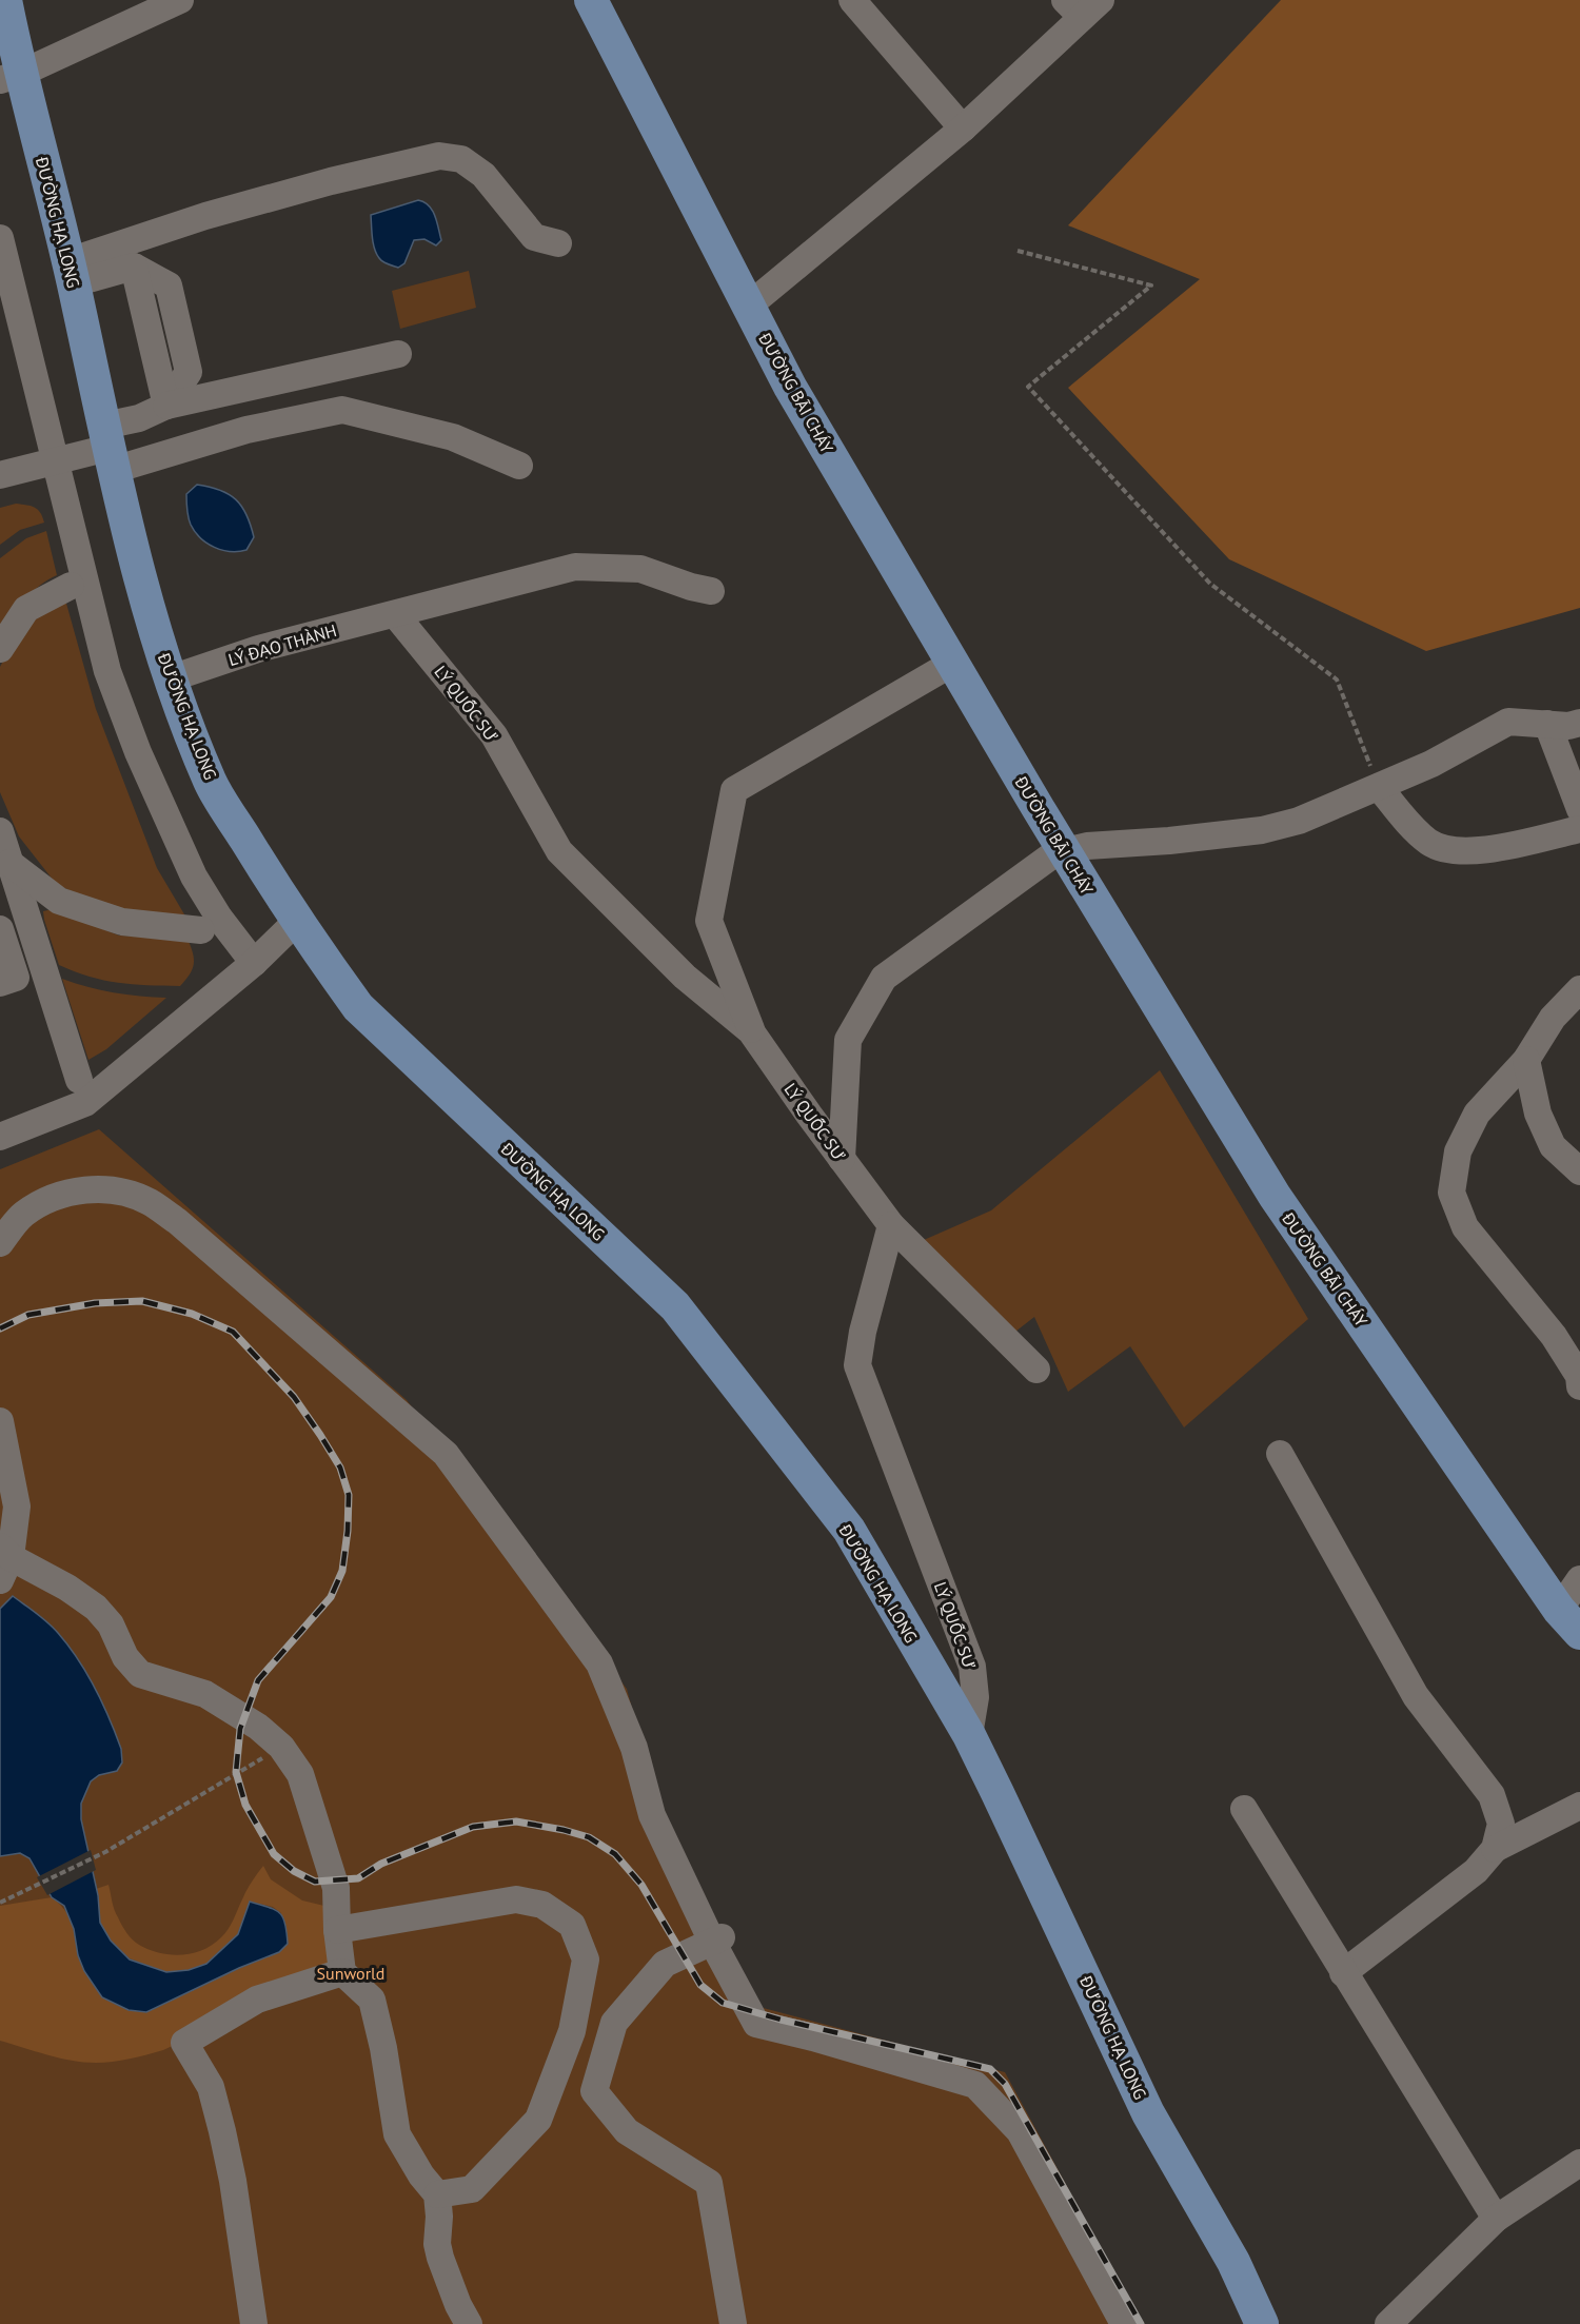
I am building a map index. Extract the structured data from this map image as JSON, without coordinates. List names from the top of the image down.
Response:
{
  "streets": {
    "main road": ["ĐƯỜNG HẠ LONG", "ĐƯỜNG BÃI CHÁY"],
    "street": ["LÝ ĐẠO THÀNH", "LÝ QUỐC SƯ"]
  },
  "crossings": [
    ["ĐƯỜNG HẠ LONG", "LÝ ĐẠO THÀNH"],
    ["ĐƯỜNG HẠ LONG", "LÝ QUỐC SƯ"],
    ["LÝ ĐẠO THÀNH", "LÝ QUỐC SƯ"]
  ],
  "parks": ["Sunworld"]
}
